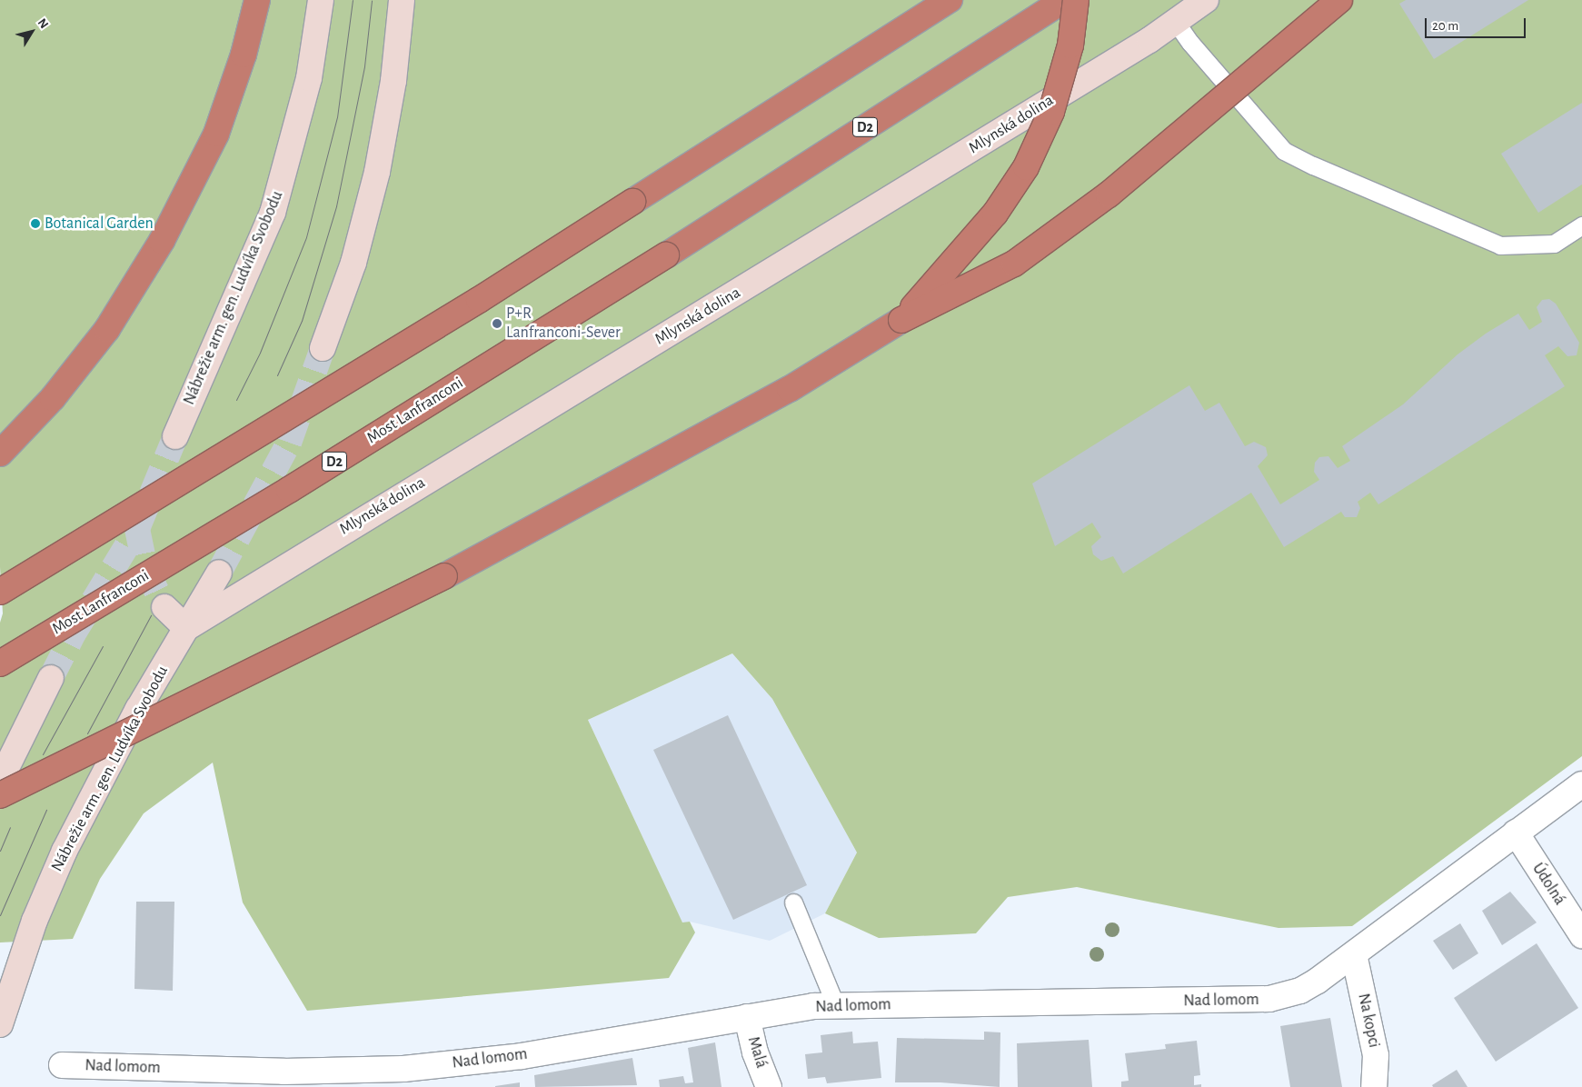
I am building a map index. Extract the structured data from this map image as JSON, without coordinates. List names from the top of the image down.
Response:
{
  "streets": {
    "highway": ["D2", "Most Lanfranconi"],
    "main road": ["Mlynská dolina", "Nábrežie arm. gen. Ludvíka Svobodu"],
    "street": [
      "Údolná",
      "Nad lomom",
      "Na kopci",
      "Malá"
    ]
  },
  "crossings": [
    ["Mlynská dolina", "Nábrežie arm. gen. Ludvíka Svobodu"],
    ["Údolná", "Nad lomom"],
    ["Nad lomom", "Na kopci"],
    ["Nad lomom", "Malá"]
  ],
  "places": ["Botanical Garden", "P+R Lanfranconi-Sever"],
  "scale_bar": "20 m",
  "north": "top right"
}
